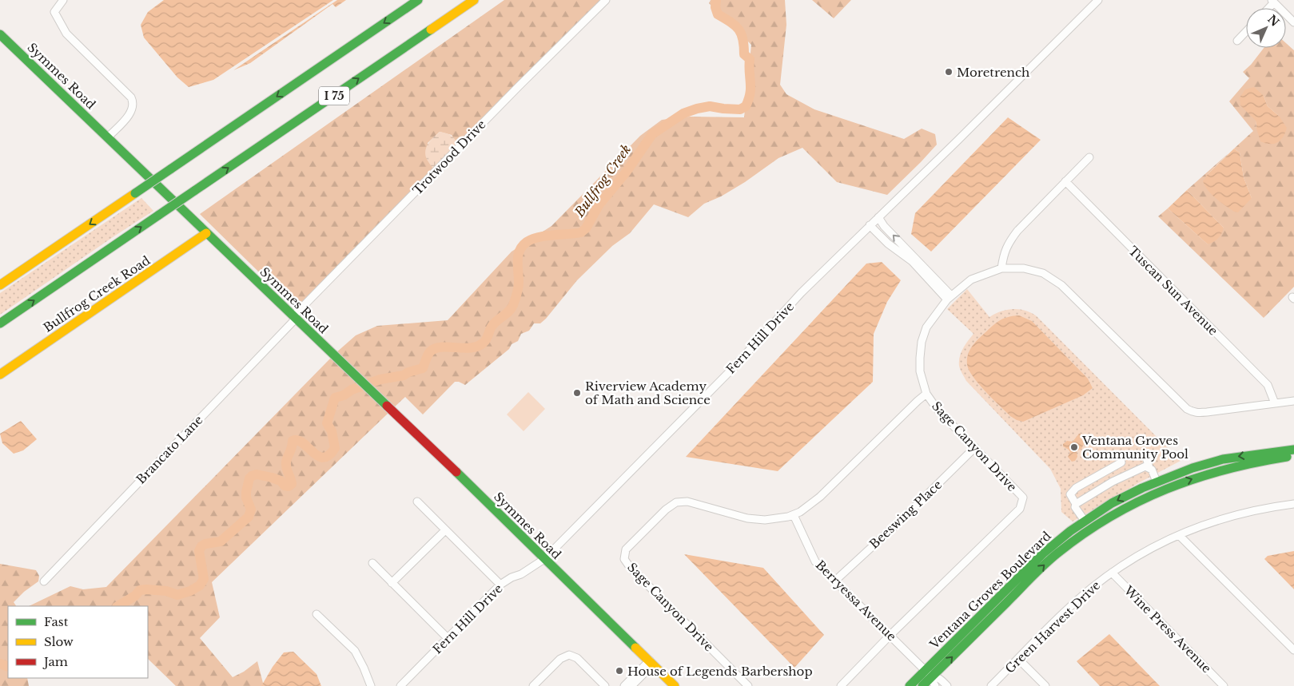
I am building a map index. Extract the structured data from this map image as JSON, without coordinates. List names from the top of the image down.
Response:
{
  "streets": {
    "main road": [
      "Symmes Road",
      "I 75",
      "Bullfrog Creek Road",
      "Ventana Groves Boulevard"
    ],
    "street": [
      "Trotwood Drive",
      "Tuscan Sun Avenue",
      "Fern Hill Drive",
      "Sage Canyon Drive",
      "Brancato Lane",
      "Beeswing Place",
      "Berryessa Avenue",
      "Green Harvest Drive",
      "Wine Press Avenue"
    ]
  },
  "crossings": [
    ["Symmes Road", "Trotwood Drive"],
    ["Symmes Road", "Bullfrog Creek Road"],
    ["Symmes Road", "Fern Hill Drive"],
    ["Symmes Road", "Brancato Lane"],
    ["Trotwood Drive", "Brancato Lane"],
    ["Sage Canyon Drive", "Beeswing Place"],
    ["Sage Canyon Drive", "Berryessa Avenue"],
    ["Beeswing Place", "Berryessa Avenue"],
    ["Ventana Groves Boulevard", "Berryessa Avenue"],
    ["Green Harvest Drive", "Wine Press Avenue"]
  ],
  "water": ["Bullfrog Creek"],
  "places": [
    "Moretrench",
    "Riverview Academy of Math and Science",
    "Ventana Groves Community Pool",
    "House of Legends Barbershop"
  ],
  "legend": ["Fast", "Slow", "Jam"],
  "north": "top right"
}
